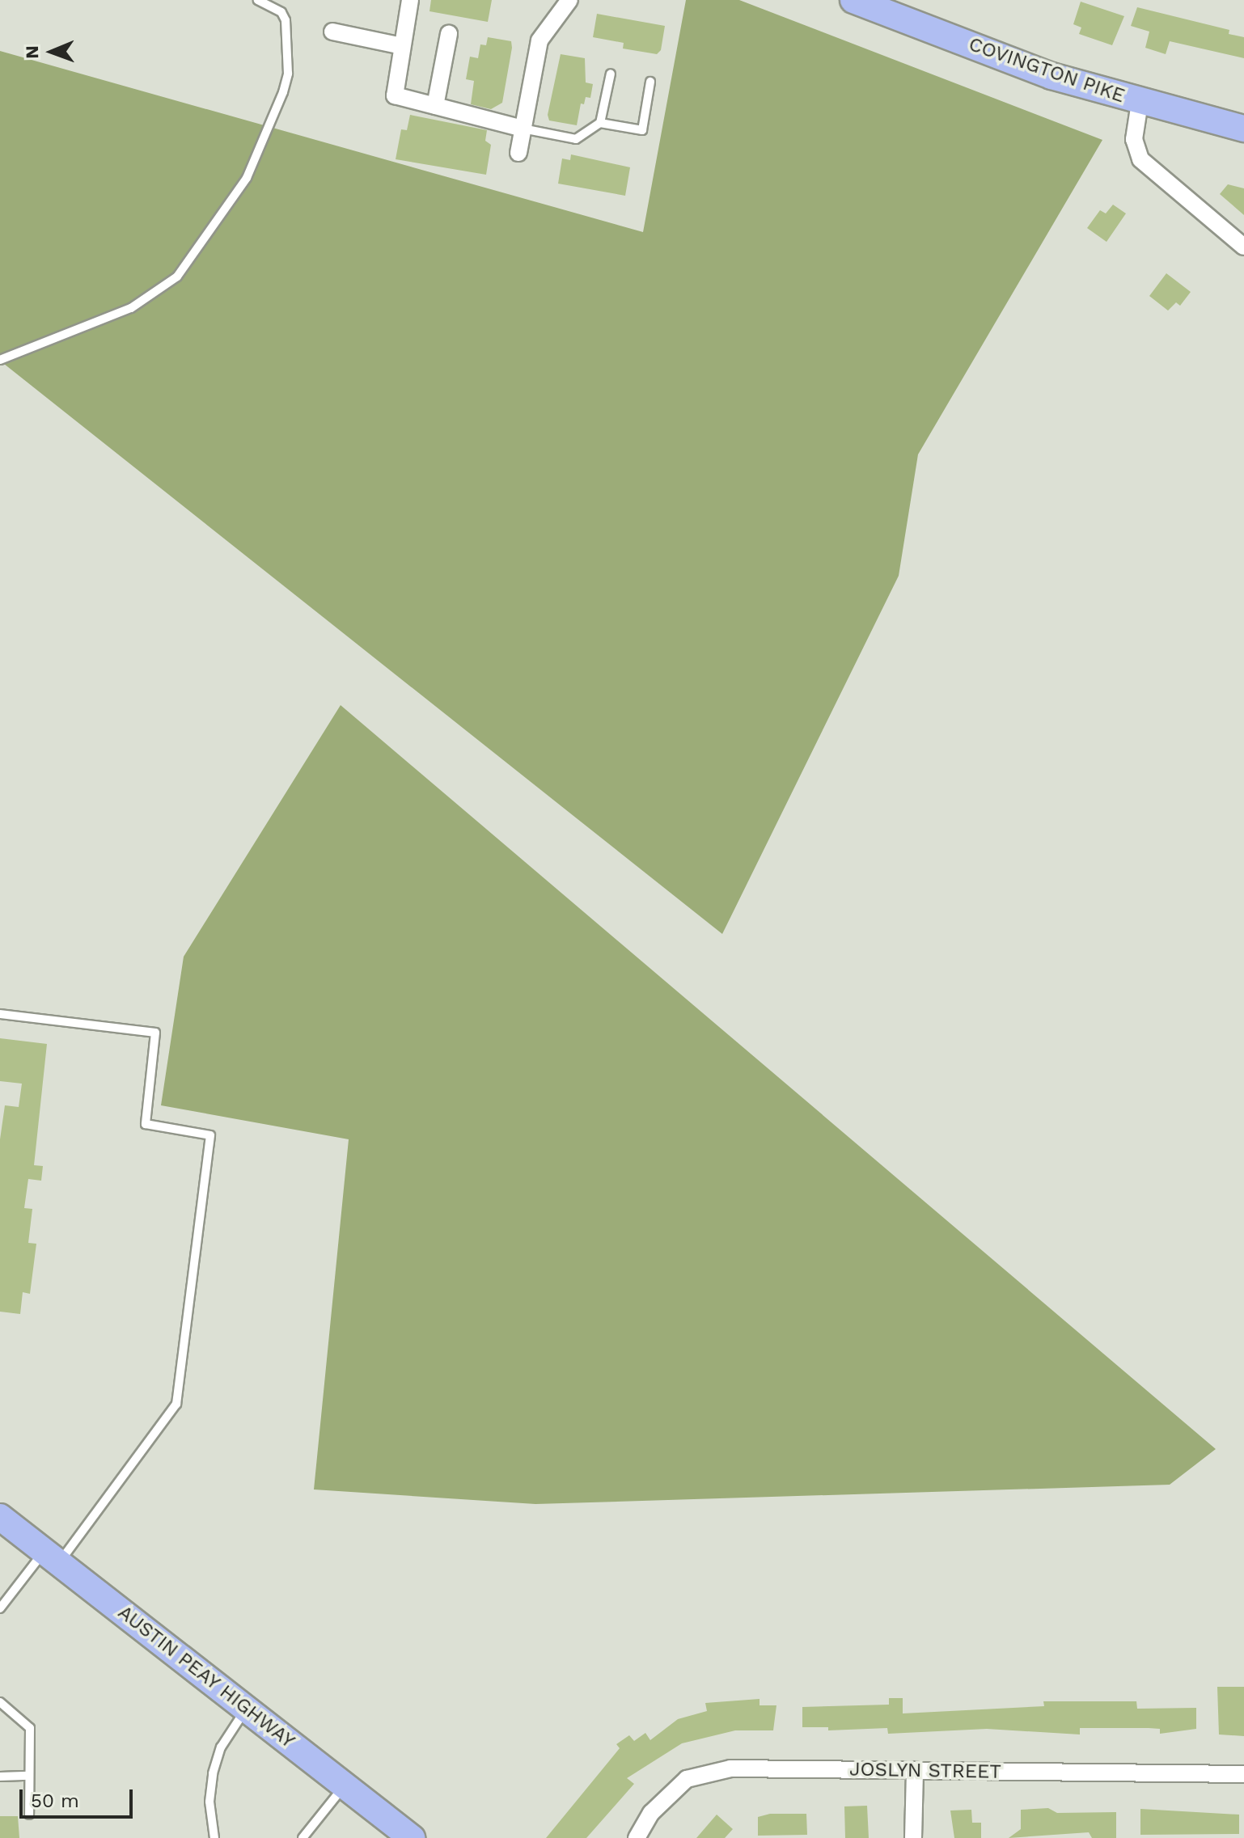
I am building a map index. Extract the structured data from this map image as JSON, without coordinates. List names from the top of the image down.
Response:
{
  "streets": {
    "main road": ["COVINGTON PIKE", "AUSTIN PEAY HIGHWAY"],
    "street": ["JOSLYN STREET"]
  },
  "scale_bar": "50 m",
  "north": "left"
}
